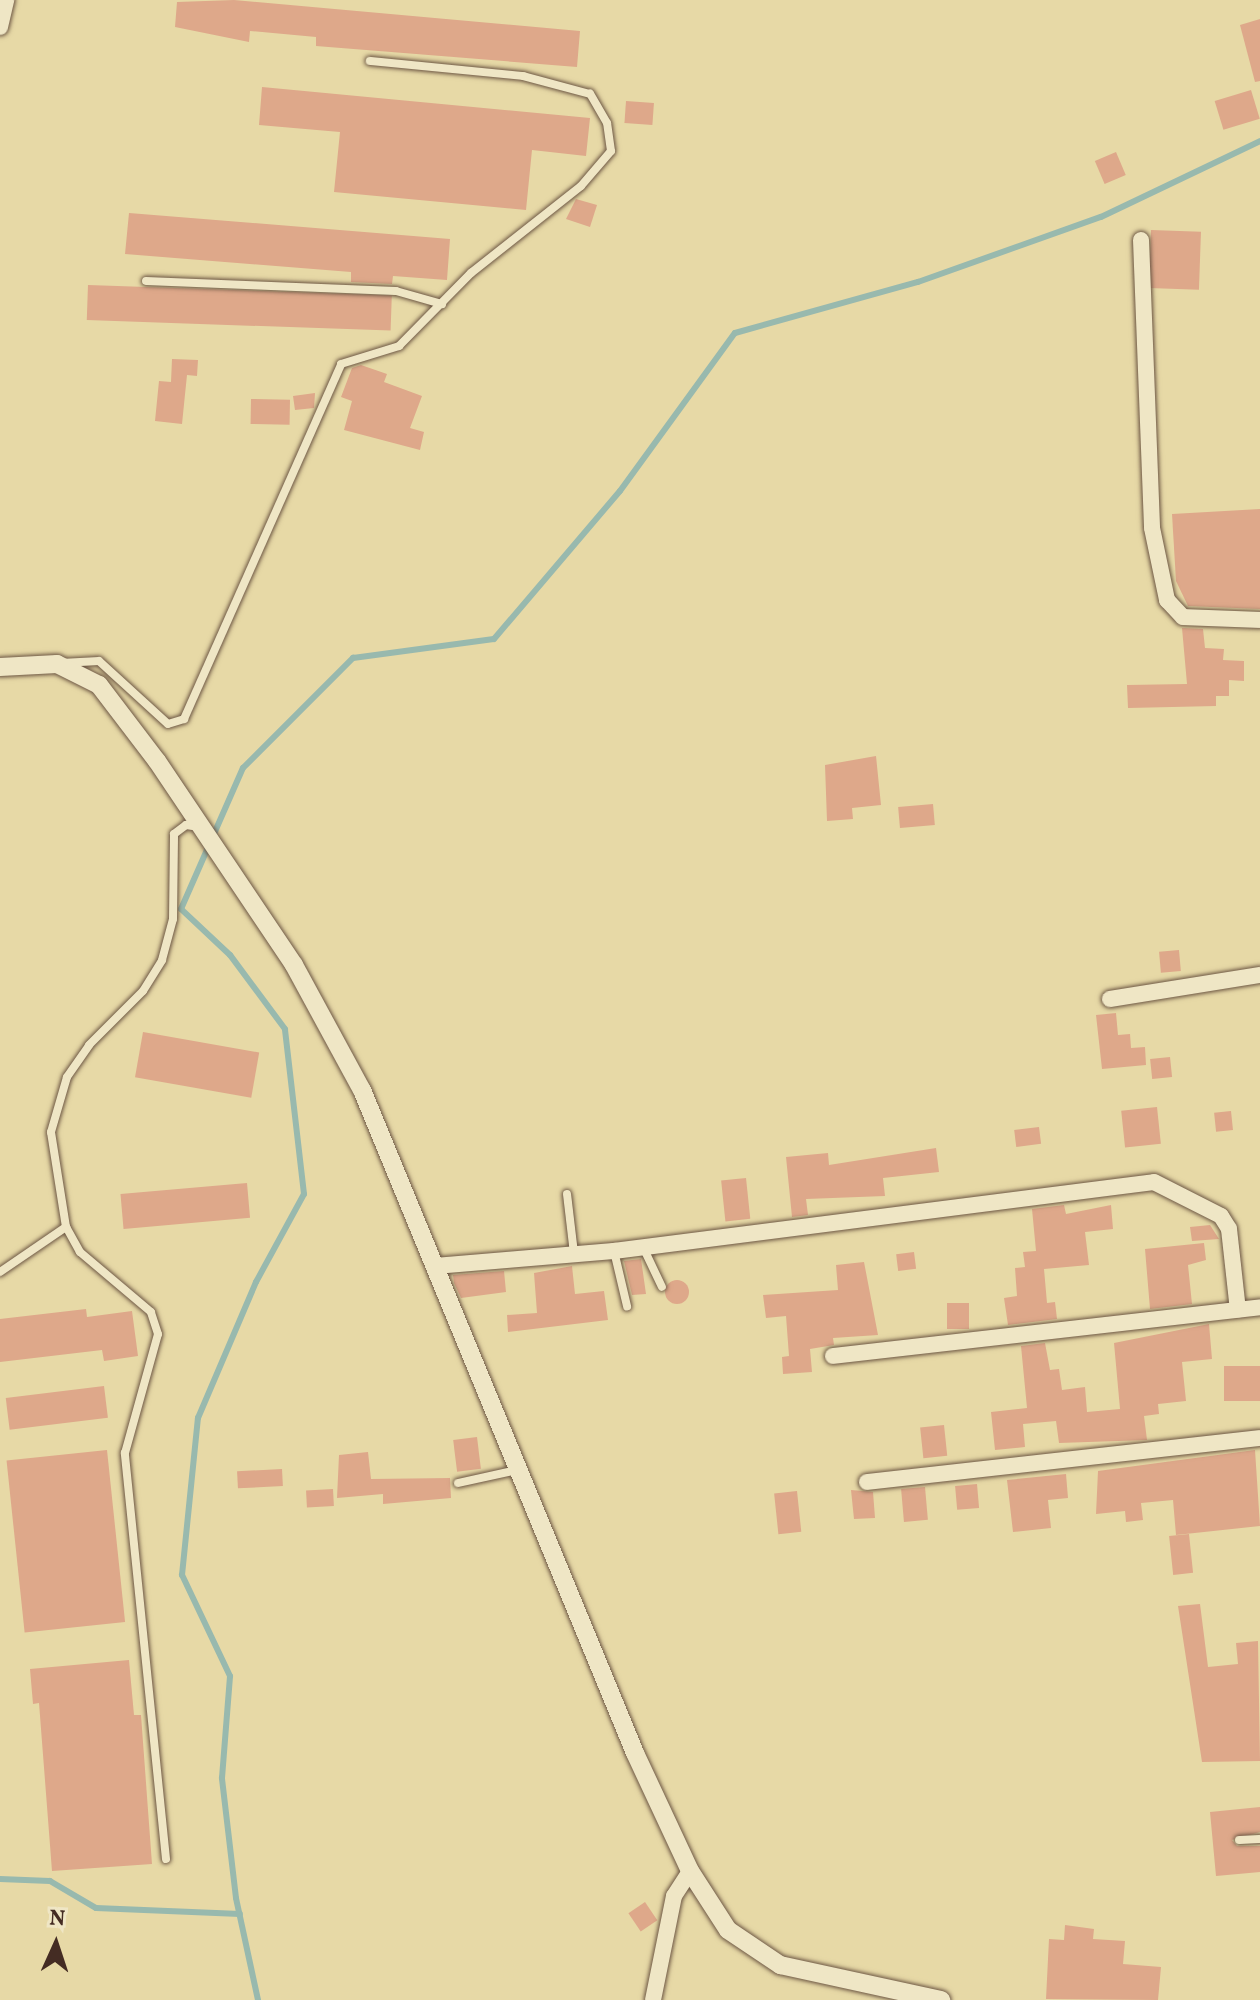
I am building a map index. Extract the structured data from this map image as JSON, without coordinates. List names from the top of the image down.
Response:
{
  "north": "top"
}
